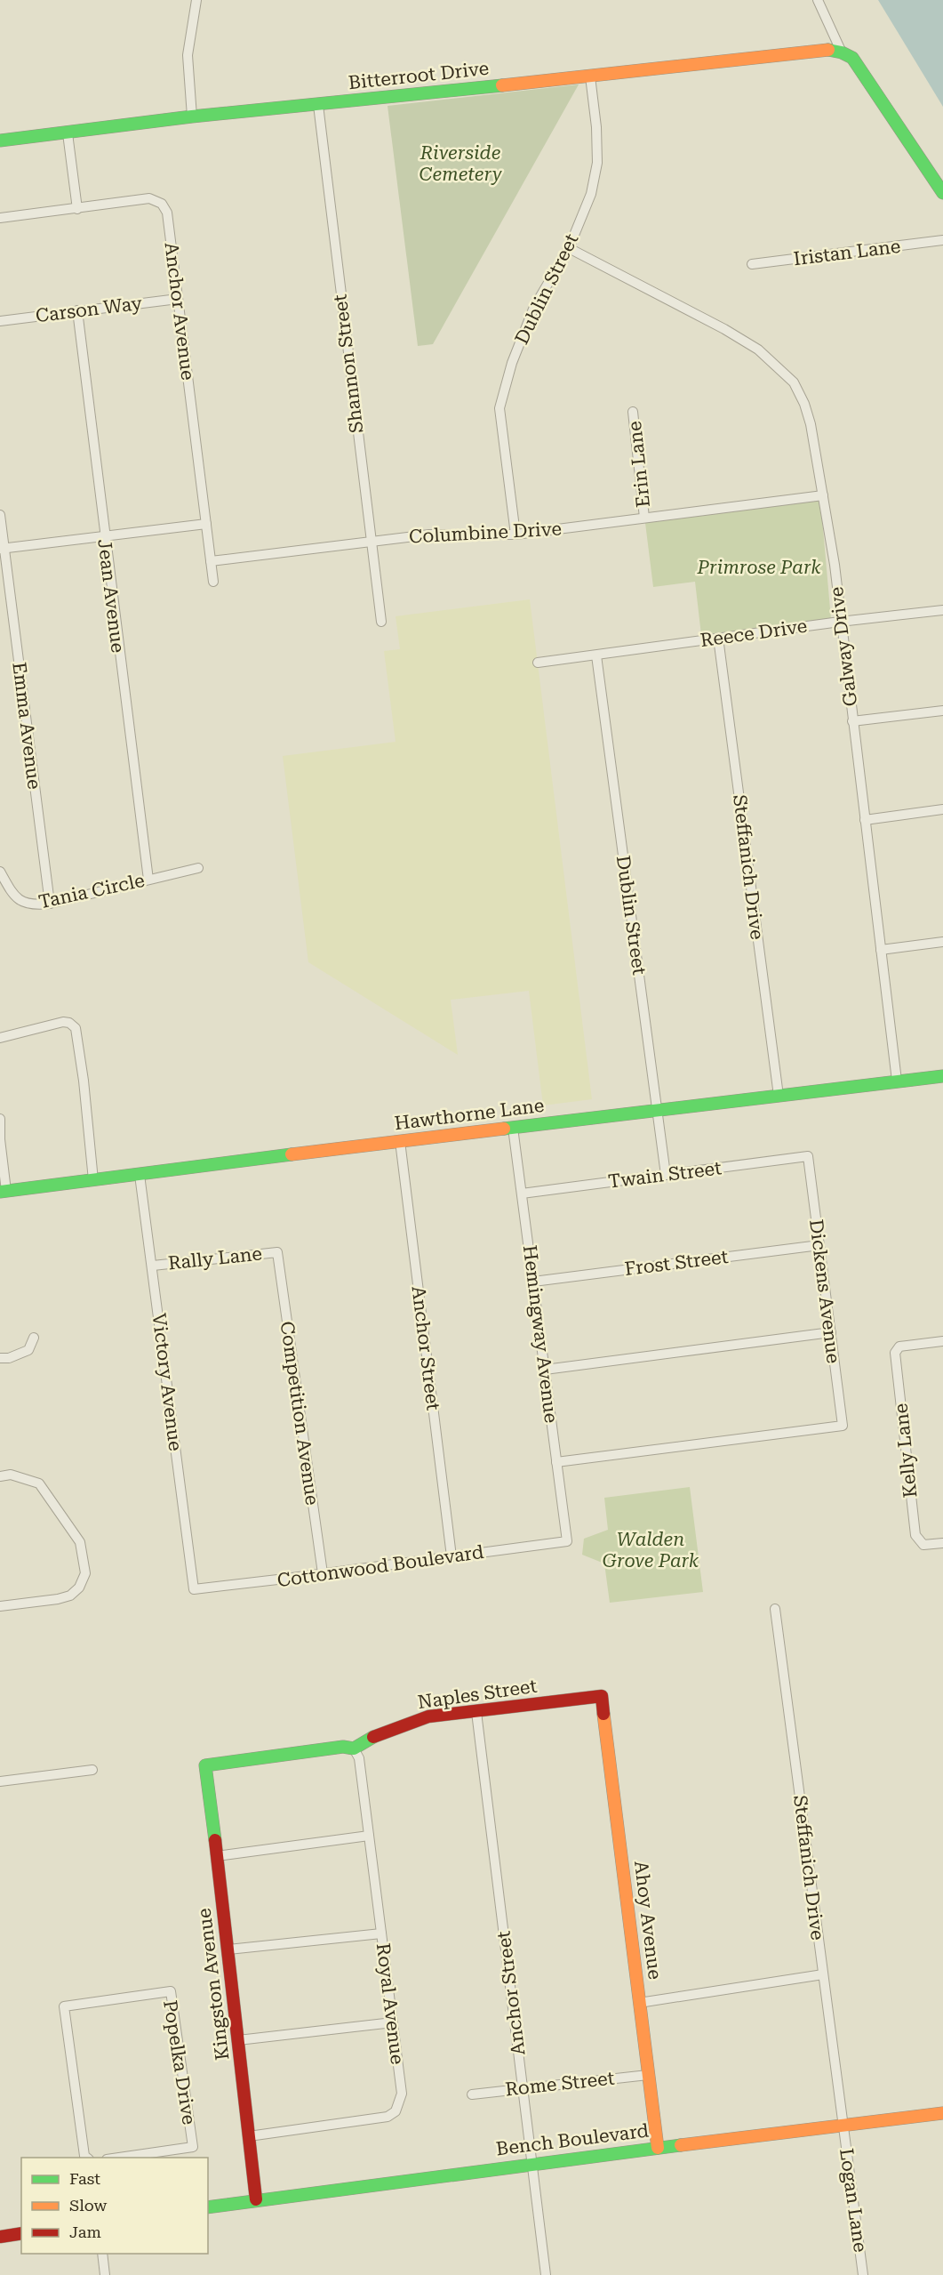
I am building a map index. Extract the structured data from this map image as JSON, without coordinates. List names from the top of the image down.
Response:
{
  "streets": {
    "street": [
      "Bitterroot Drive",
      "Iristan Lane",
      "Dublin Street",
      "Carson Way",
      "Anchor Avenue",
      "Shannon Street",
      "Erin Lane",
      "Columbine Drive",
      "Jean Avenue",
      "Reece Drive",
      "Galway Drive",
      "Emma Avenue",
      "Steffanich Drive",
      "Tania Circle",
      "Hawthorne Lane",
      "Twain Street",
      "Rally Lane",
      "Frost Street",
      "Dickens Avenue",
      "Hemingway Avenue",
      "Anchor Street",
      "Victory Avenue",
      "Competition Avenue",
      "Kelly Lane",
      "Cottonwood Boulevard",
      "Naples Street",
      "Ahoy Avenue",
      "Kingston Avenue",
      "Royal Avenue",
      "Popelka Drive",
      "Rome Street",
      "Bench Boulevard",
      "Logan Lane"
    ]
  },
  "crossings": [
    ["Bitterroot Drive", "Dublin Street"],
    ["Bitterroot Drive", "Shannon Street"],
    ["Dublin Street", "Columbine Drive"],
    ["Dublin Street", "Reece Drive"],
    ["Dublin Street", "Galway Drive"],
    ["Dublin Street", "Hawthorne Lane"],
    ["Dublin Street", "Twain Street"],
    ["Carson Way", "Anchor Avenue"],
    ["Carson Way", "Jean Avenue"],
    ["Anchor Avenue", "Columbine Drive"],
    ["Shannon Street", "Columbine Drive"],
    ["Erin Lane", "Columbine Drive"],
    ["Columbine Drive", "Galway Drive"],
    ["Jean Avenue", "Tania Circle"],
    ["Reece Drive", "Galway Drive"],
    ["Reece Drive", "Steffanich Drive"],
    ["Galway Drive", "Hawthorne Lane"],
    ["Emma Avenue", "Tania Circle"],
    ["Steffanich Drive", "Hawthorne Lane"],
    ["Steffanich Drive", "Bench Boulevard"],
    ["Steffanich Drive", "Logan Lane"],
    ["Hawthorne Lane", "Hemingway Avenue"],
    ["Hawthorne Lane", "Anchor Street"],
    ["Hawthorne Lane", "Victory Avenue"],
    ["Twain Street", "Dickens Avenue"],
    ["Twain Street", "Hemingway Avenue"],
    ["Rally Lane", "Victory Avenue"],
    ["Rally Lane", "Competition Avenue"],
    ["Frost Street", "Dickens Avenue"],
    ["Frost Street", "Hemingway Avenue"],
    ["Dickens Avenue", "Hemingway Avenue"],
    ["Hemingway Avenue", "Cottonwood Boulevard"],
    ["Anchor Street", "Cottonwood Boulevard"],
    ["Anchor Street", "Naples Street"],
    ["Anchor Street", "Rome Street"],
    ["Anchor Street", "Bench Boulevard"],
    ["Victory Avenue", "Cottonwood Boulevard"],
    ["Competition Avenue", "Cottonwood Boulevard"],
    ["Naples Street", "Ahoy Avenue"],
    ["Naples Street", "Kingston Avenue"],
    ["Naples Street", "Royal Avenue"],
    ["Ahoy Avenue", "Rome Street"],
    ["Ahoy Avenue", "Bench Boulevard"],
    ["Kingston Avenue", "Royal Avenue"],
    ["Kingston Avenue", "Bench Boulevard"],
    ["Bench Boulevard", "Logan Lane"]
  ],
  "parks": ["Riverside Cemetery", "Primrose Park", "Walden Grove Park"],
  "legend": ["Fast", "Slow", "Jam"]
}
